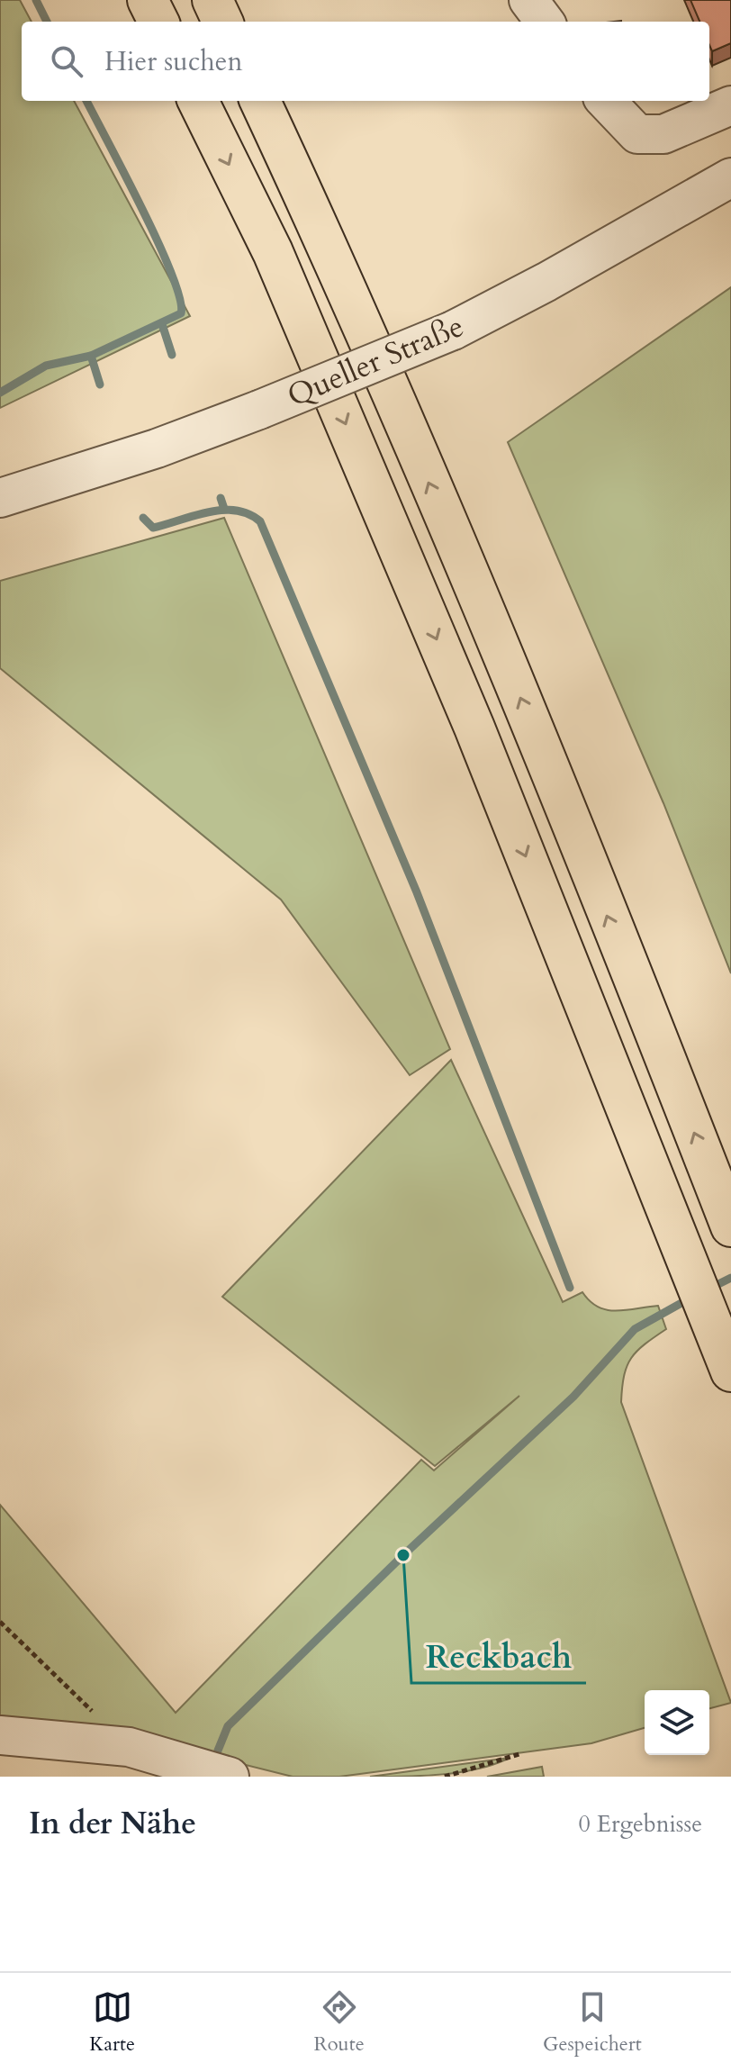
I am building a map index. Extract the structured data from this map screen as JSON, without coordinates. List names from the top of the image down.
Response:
{
  "streets": {
    "street": ["Queller Straße"]
  },
  "places": ["Reckbach"],
  "page": {
    "search": "Hier suchen",
    "heading": ["In der Nähe", "0 Ergebnisse"],
    "nav": ["Karte", "Route", "Gespeichert"]
  }
}
